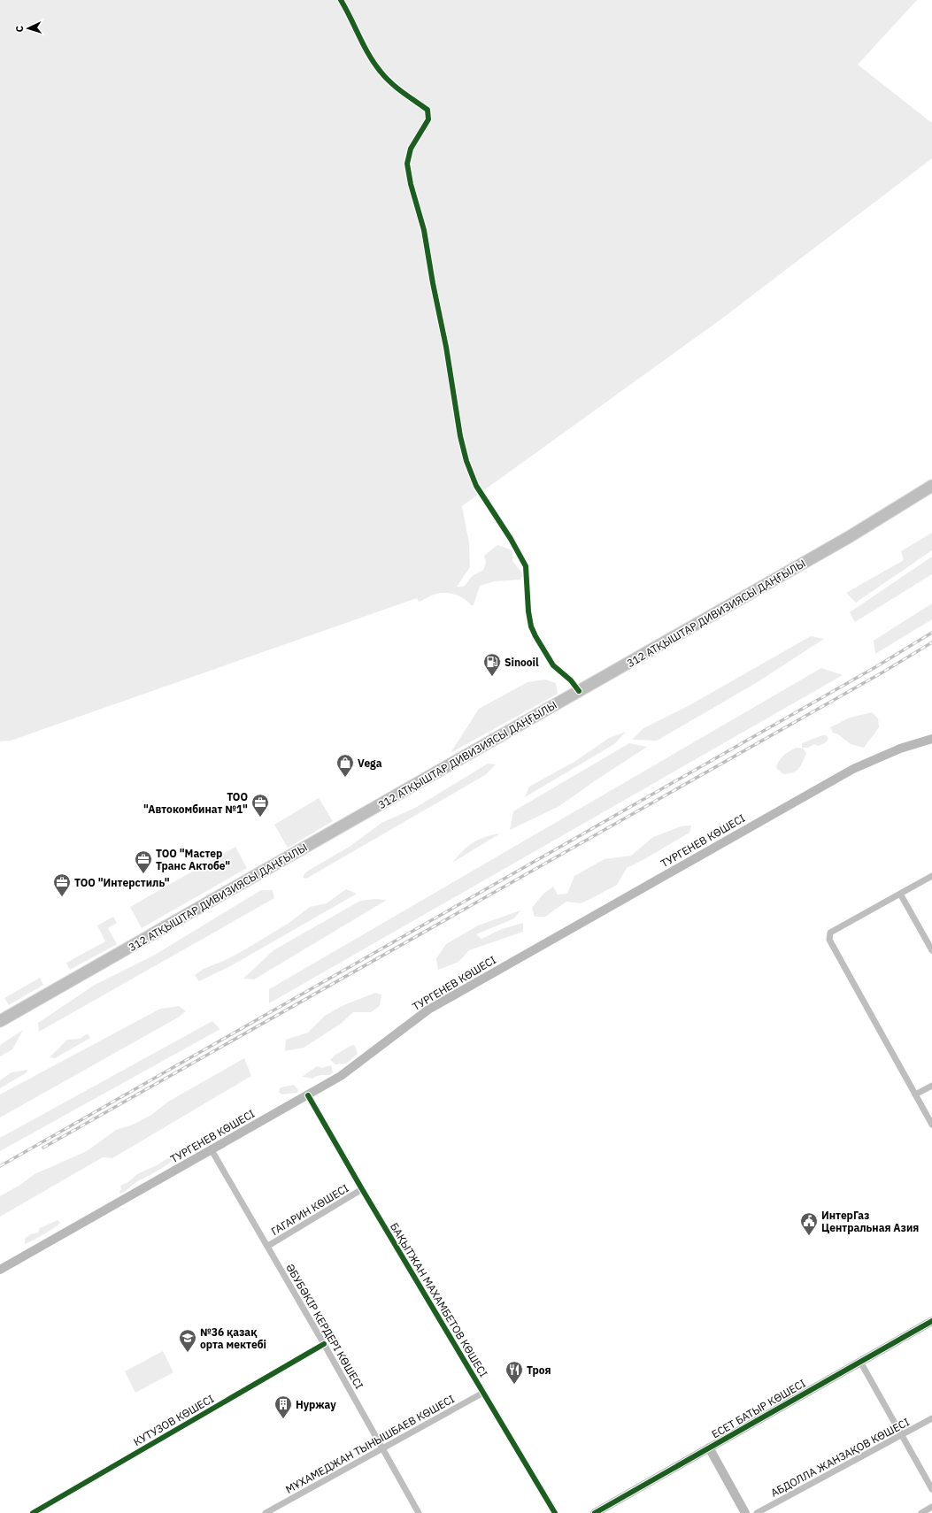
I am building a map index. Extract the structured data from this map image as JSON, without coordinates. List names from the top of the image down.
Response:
{
  "streets": {
    "highway": ["312 АТҚЫШТАР ДИВИЗИЯСЫ ДАҢҒЫЛЫ"],
    "main road": ["ТУРГЕНЕВ КӨШЕСІ", "ЕСЕТ БАТЫР КӨШЕСІ"],
    "street": [
      "ГАГАРИН КӨШЕСІ",
      "БАҚЫТЖАН МАХАМБЕТОВ КӨШЕСІ",
      "ӘБУБӘКІР КЕРДЕРІ КӨШЕСІ",
      "КУТУЗОВ КӨШЕСІ",
      "МҰХАМЕДЖАН ТЫНЫШБАЕВ КӨШЕСІ",
      "АБДОЛЛА ЖАНЗАҚОВ КӨШЕСІ"
    ]
  },
  "crossings": [
    ["ТУРГЕНЕВ КӨШЕСІ", "БАҚЫТЖАН МАХАМБЕТОВ КӨШЕСІ"],
    ["ТУРГЕНЕВ КӨШЕСІ", "ӘБУБӘКІР КЕРДЕРІ КӨШЕСІ"],
    ["ГАГАРИН КӨШЕСІ", "БАҚЫТЖАН МАХАМБЕТОВ КӨШЕСІ"],
    ["ГАГАРИН КӨШЕСІ", "ӘБУБӘКІР КЕРДЕРІ КӨШЕСІ"],
    ["БАҚЫТЖАН МАХАМБЕТОВ КӨШЕСІ", "МҰХАМЕДЖАН ТЫНЫШБАЕВ КӨШЕСІ"],
    ["ӘБУБӘКІР КЕРДЕРІ КӨШЕСІ", "КУТУЗОВ КӨШЕСІ"],
    ["ӘБУБӘКІР КЕРДЕРІ КӨШЕСІ", "МҰХАМЕДЖАН ТЫНЫШБАЕВ КӨШЕСІ"]
  ],
  "places": {
    "fuel station": ["Sinooil"],
    "shop": ["Vega"],
    "office": ["ТОО \"Автокомбинат №1\"", "ТОО \"Мастер Транс Актобе\"", "ТОО \"Интерстиль\""],
    "public building": ["ИнтерГаз Центральная Азия"],
    "school or university": ["№36 қазақ орта мектебі"],
    "restaurant": ["Троя"],
    "building": ["Нуржау"]
  },
  "north": "left"
}
